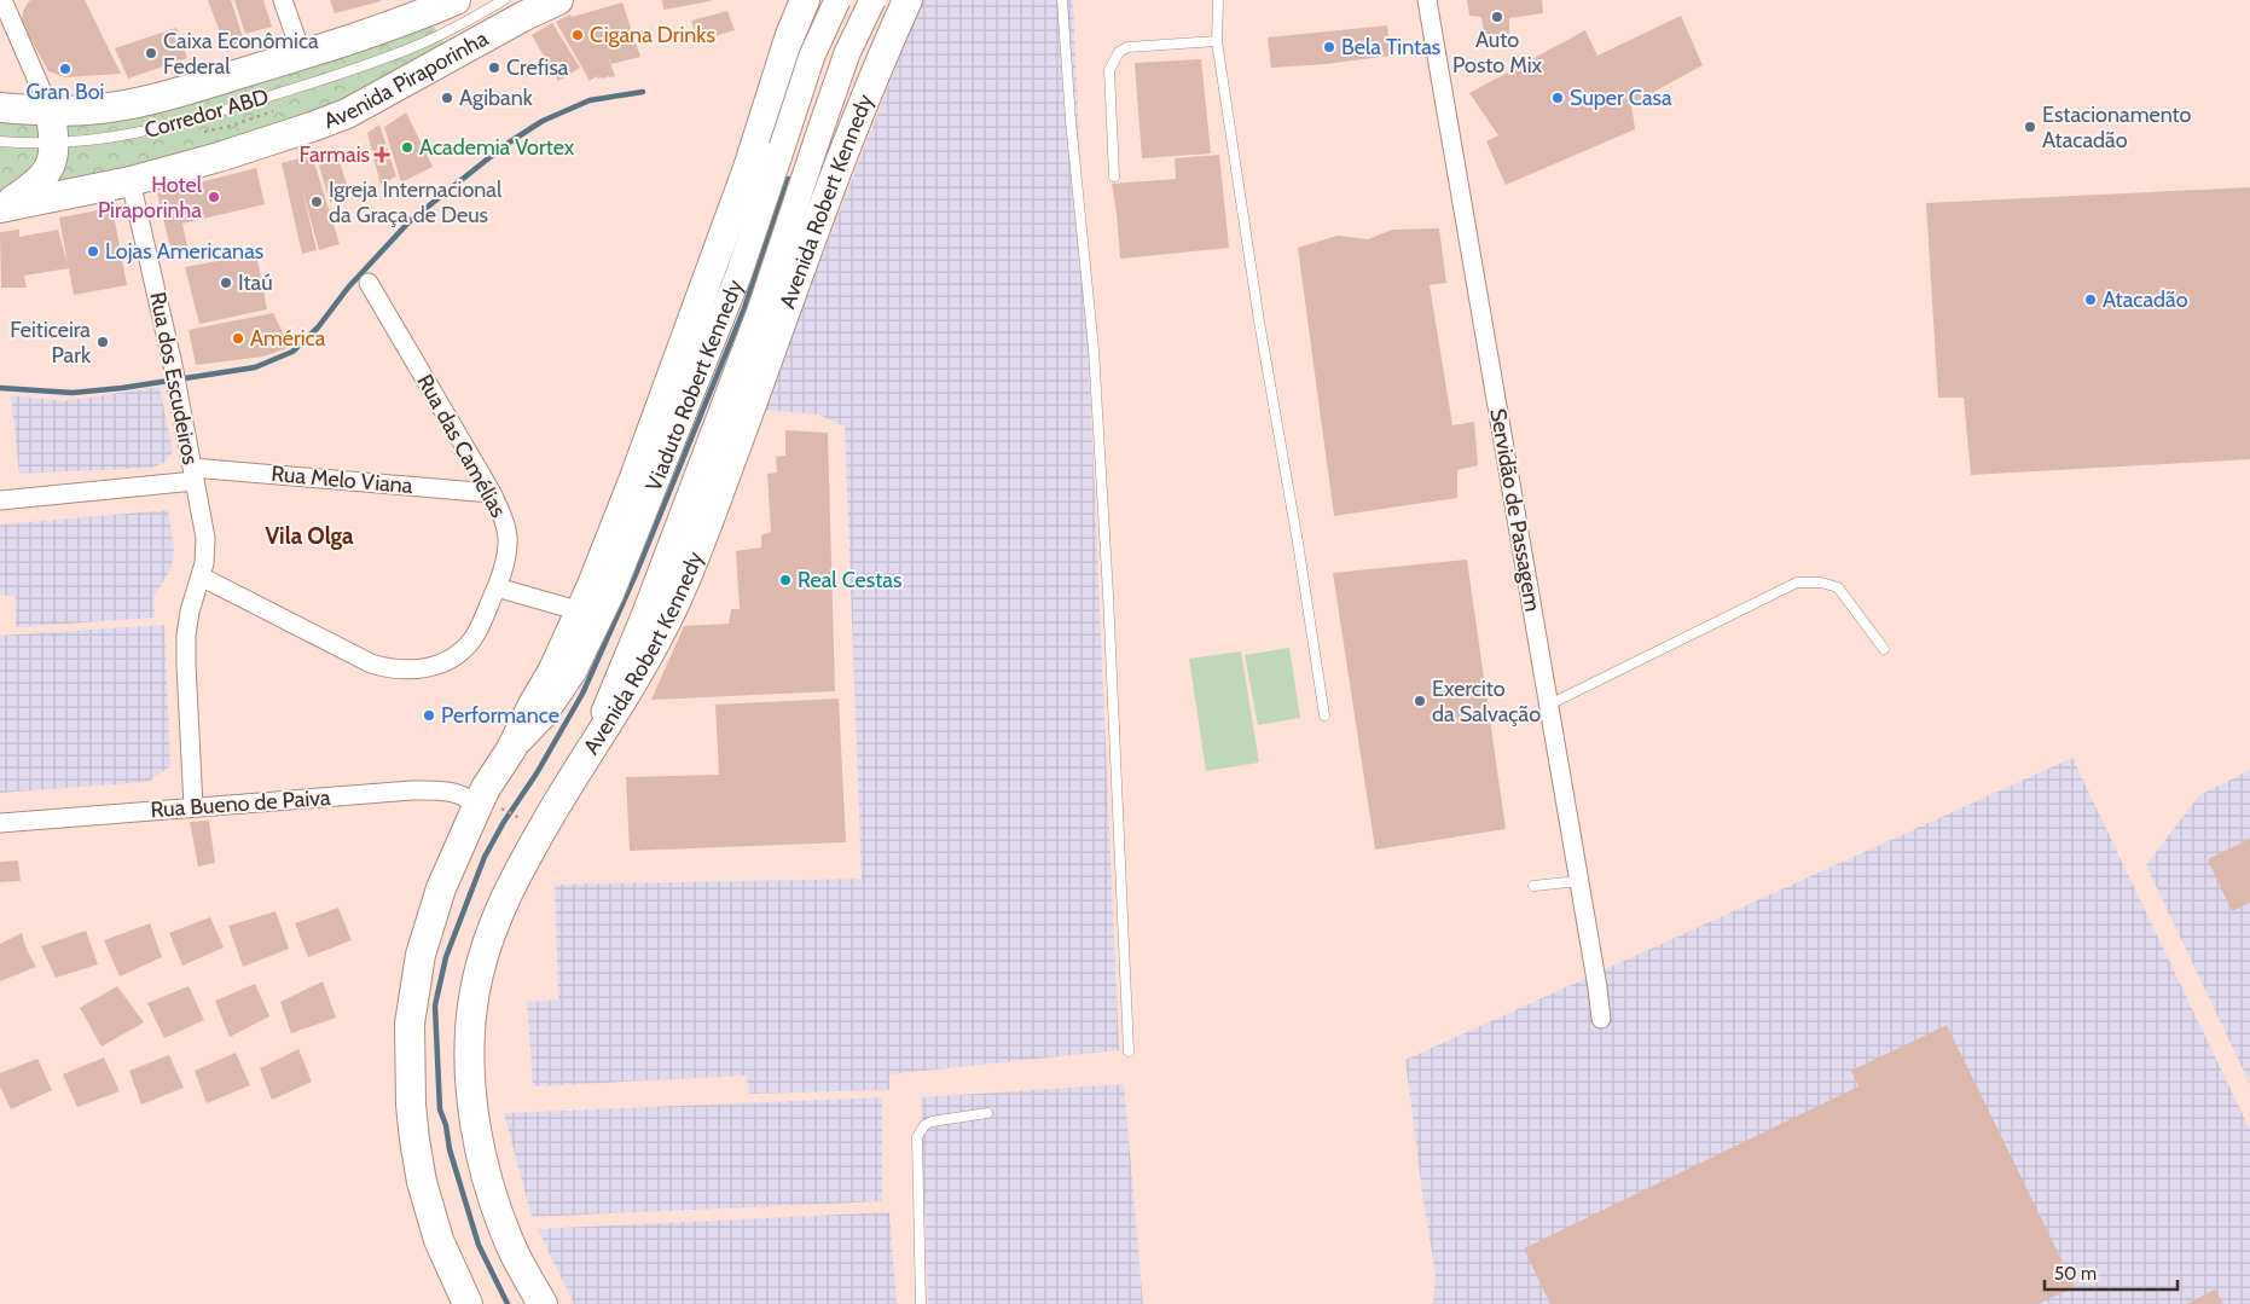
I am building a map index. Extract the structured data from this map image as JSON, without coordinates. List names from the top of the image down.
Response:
{
  "streets": {
    "main road": ["Avenida Piraporinha", "Avenida Robert Kennedy", "Viaduto Robert Kennedy"],
    "street": [
      "Rua dos Escudeiros",
      "Rua das Camélias",
      "Rua Melo Viana",
      "Servidão de Passagem",
      "Rua Bueno de Paiva"
    ],
    "lane": ["Corredor ABD"]
  },
  "crossings": [
    ["Avenida Piraporinha", "Rua dos Escudeiros"],
    ["Avenida Robert Kennedy", "Viaduto Robert Kennedy"],
    ["Rua dos Escudeiros", "Rua das Camélias"],
    ["Rua dos Escudeiros", "Rua Melo Viana"],
    ["Rua dos Escudeiros", "Rua Bueno de Paiva"],
    ["Rua das Camélias", "Rua Melo Viana"]
  ],
  "districts": ["Vila Olga"],
  "places": {
    "other": [
      "Auto Posto Mix",
      "Cigana Drinks",
      "Bela Tintas",
      "Caixa Econômica Federal",
      "Crefisa",
      "Gran Boi",
      "Agibank",
      "Super Casa",
      "Estacionamento Atacadão",
      "Academia Vortex",
      "Hotel Piraporinha",
      "Igreja Internacional da Graça de Deus",
      "Lojas Americanas",
      "Itaú",
      "Atacadão",
      "América",
      "Feiticeira Park",
      "Real Cestas",
      "Exercito da Salvação",
      "Performance"
    ],
    "health": ["Farmais"]
  },
  "scale_bar": "50 m"
}
